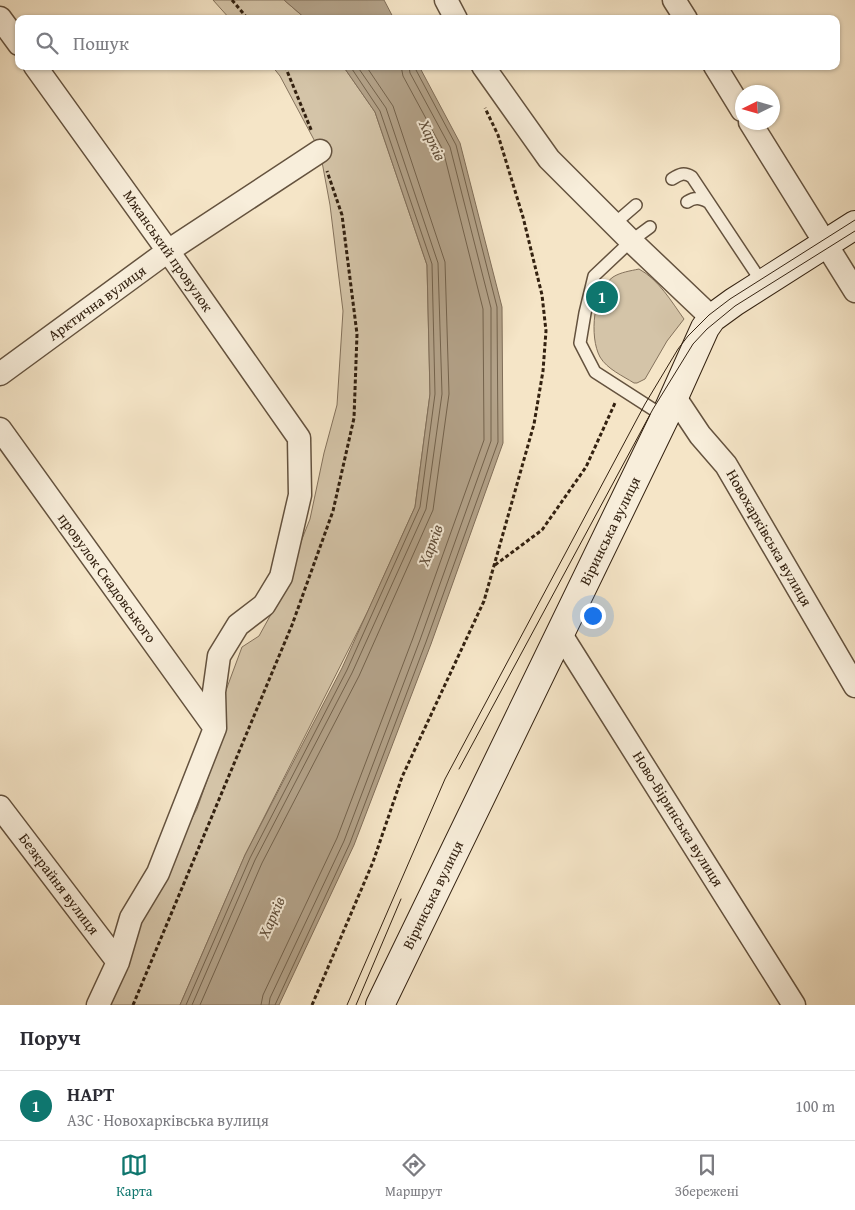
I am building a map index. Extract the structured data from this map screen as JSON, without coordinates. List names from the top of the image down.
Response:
{
  "streets": {
    "main road": ["Віринська вулиця"],
    "street": [
      "Мжанський провулок",
      "Арктична вулиця",
      "Новохарківська вулиця",
      "провулок Скадовського",
      "Ново-Віринська вулиця",
      "Безкрайня вулиця"
    ]
  },
  "crossings": [
    ["Мжанський провулок", "Арктична вулиця"],
    ["Мжанський провулок", "провулок Скадовського"],
    ["Віринська вулиця", "Новохарківська вулиця"],
    ["Віринська вулиця", "Ново-Віринська вулиця"]
  ],
  "water": ["Харків"],
  "north": "left",
  "page": {
    "search": "Пошук",
    "pins": "1",
    "heading": "Поруч",
    "list": [
      {
        "mark": "1",
        "name": "НАРТ",
        "note": "АЗС · Новохарківська вулиця",
        "value": "100 m"
      }
    ],
    "nav": ["Карта", "Маршрут", "Збережені"]
  }
}
